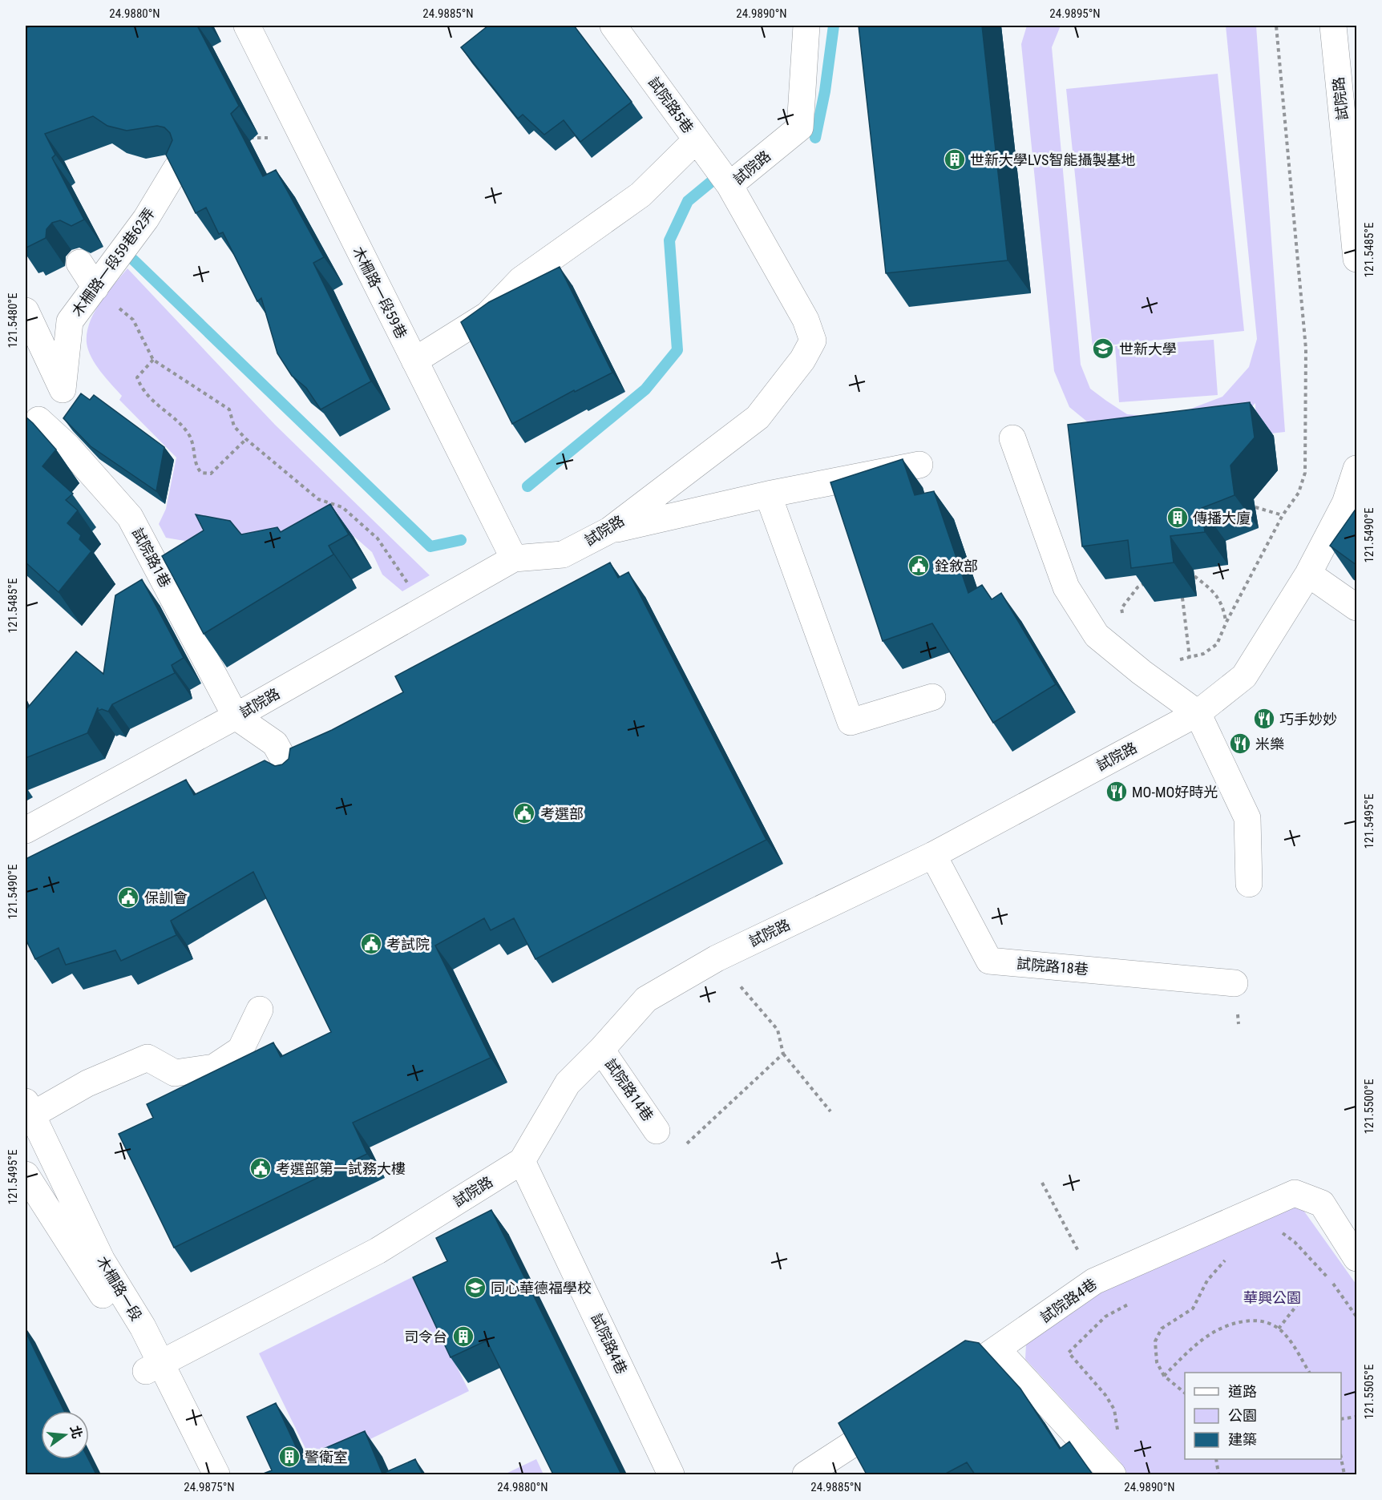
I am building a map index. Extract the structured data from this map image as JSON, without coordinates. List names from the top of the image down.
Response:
{
  "streets": {
    "street": [
      "試院路",
      "試院路5巷",
      "木柵路一段59巷62弄",
      "木柵路一段59巷",
      "試院路1巷",
      "試院路18巷",
      "試院路14巷",
      "木柵路一段",
      "試院路4巷"
    ]
  },
  "crossings": [
    ["試院路", "試院路5巷"],
    ["試院路", "木柵路一段59巷"],
    ["試院路", "試院路1巷"],
    ["試院路", "試院路18巷"],
    ["試院路", "試院路14巷"],
    ["試院路", "木柵路一段"],
    ["試院路", "試院路4巷"]
  ],
  "parks": ["華興公園"],
  "places": {
    "building": [
      "世新大學LVS智能攝製基地",
      "傳播大廈",
      "司令台",
      "警衛室"
    ],
    "school or university": ["世新大學", "同心華德福學校"],
    "public building": [
      "銓敘部",
      "考選部",
      "保訓會",
      "考試院",
      "考選部第一試務大樓"
    ],
    "restaurant": ["巧手妙妙", "米樂", "MO-MO好時光"]
  },
  "legend": ["道路", "公園", "建築"],
  "north": "right",
  "coordinates": [
    "24.9880°N",
    "24.9885°N",
    "24.9890°N",
    "24.9895°N",
    "121.5485°E",
    "121.5480°E",
    "121.5490°E",
    "121.5495°E",
    "121.5500°E",
    "121.5505°E",
    "24.9875°N"
  ]
}
